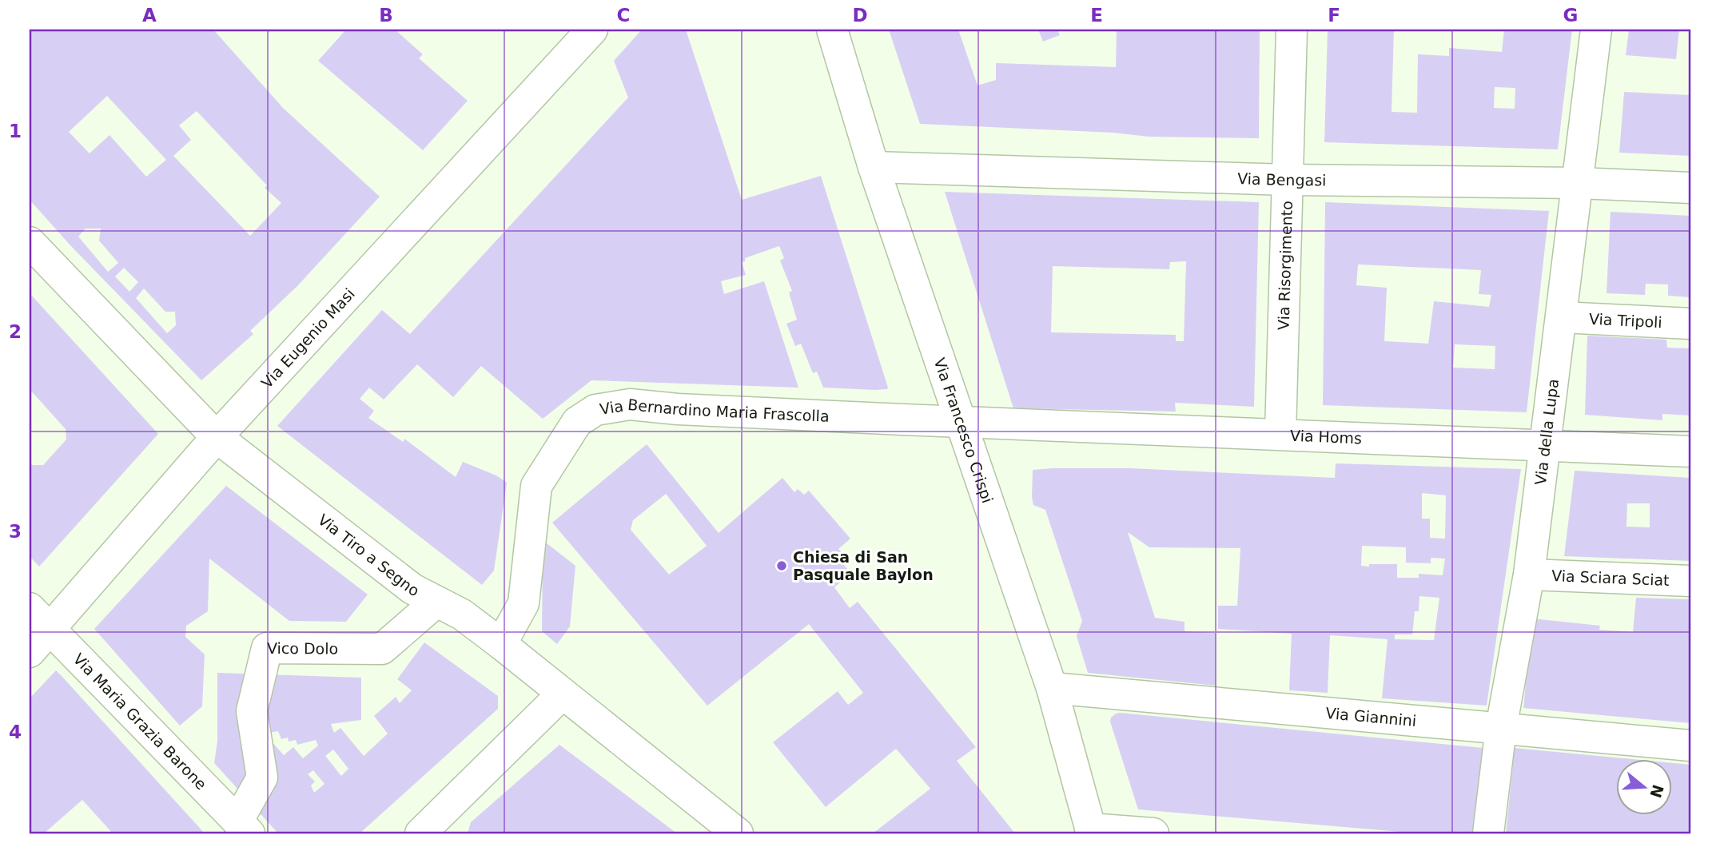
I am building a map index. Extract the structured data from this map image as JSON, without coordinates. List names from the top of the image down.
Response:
{
  "streets": {
    "street": [
      "Via Bengasi",
      "Via Risorgimento",
      "Via Tripoli",
      "Via Eugenio Masi",
      "Via Bernardino Maria Frascolla",
      "Via Francesco Crispi",
      "Via della Lupa",
      "Via Homs",
      "Via Tiro a Segno",
      "Via Sciara Sciat",
      "Vico Dolo",
      "Via Giannini",
      "Via Maria Grazia Barone"
    ]
  },
  "crossings": [
    ["Via Bengasi", "Via Risorgimento"],
    ["Via Bengasi", "Via Francesco Crispi"],
    ["Via Bengasi", "Via della Lupa"],
    ["Via Risorgimento", "Via Homs"],
    ["Via Tripoli", "Via della Lupa"],
    ["Via Eugenio Masi", "Via Tiro a Segno"],
    ["Via Eugenio Masi", "Via Maria Grazia Barone"],
    ["Via Bernardino Maria Frascolla", "Via Francesco Crispi"],
    ["Via Bernardino Maria Frascolla", "Via Homs"],
    ["Via Bernardino Maria Frascolla", "Via Tiro a Segno"],
    ["Via Francesco Crispi", "Via Homs"],
    ["Via Francesco Crispi", "Via Giannini"],
    ["Via della Lupa", "Via Homs"],
    ["Via della Lupa", "Via Sciara Sciat"],
    ["Via della Lupa", "Via Giannini"],
    ["Via Tiro a Segno", "Vico Dolo"],
    ["Vico Dolo", "Via Maria Grazia Barone"]
  ],
  "places": ["Chiesa di San Pasquale Baylon"],
  "north": "right",
  "grid": {
    "columns": [
      "A",
      "B",
      "C",
      "D",
      "E",
      "F",
      "G"
    ],
    "rows": [
      "1",
      "2",
      "3",
      "4"
    ]
  }
}
